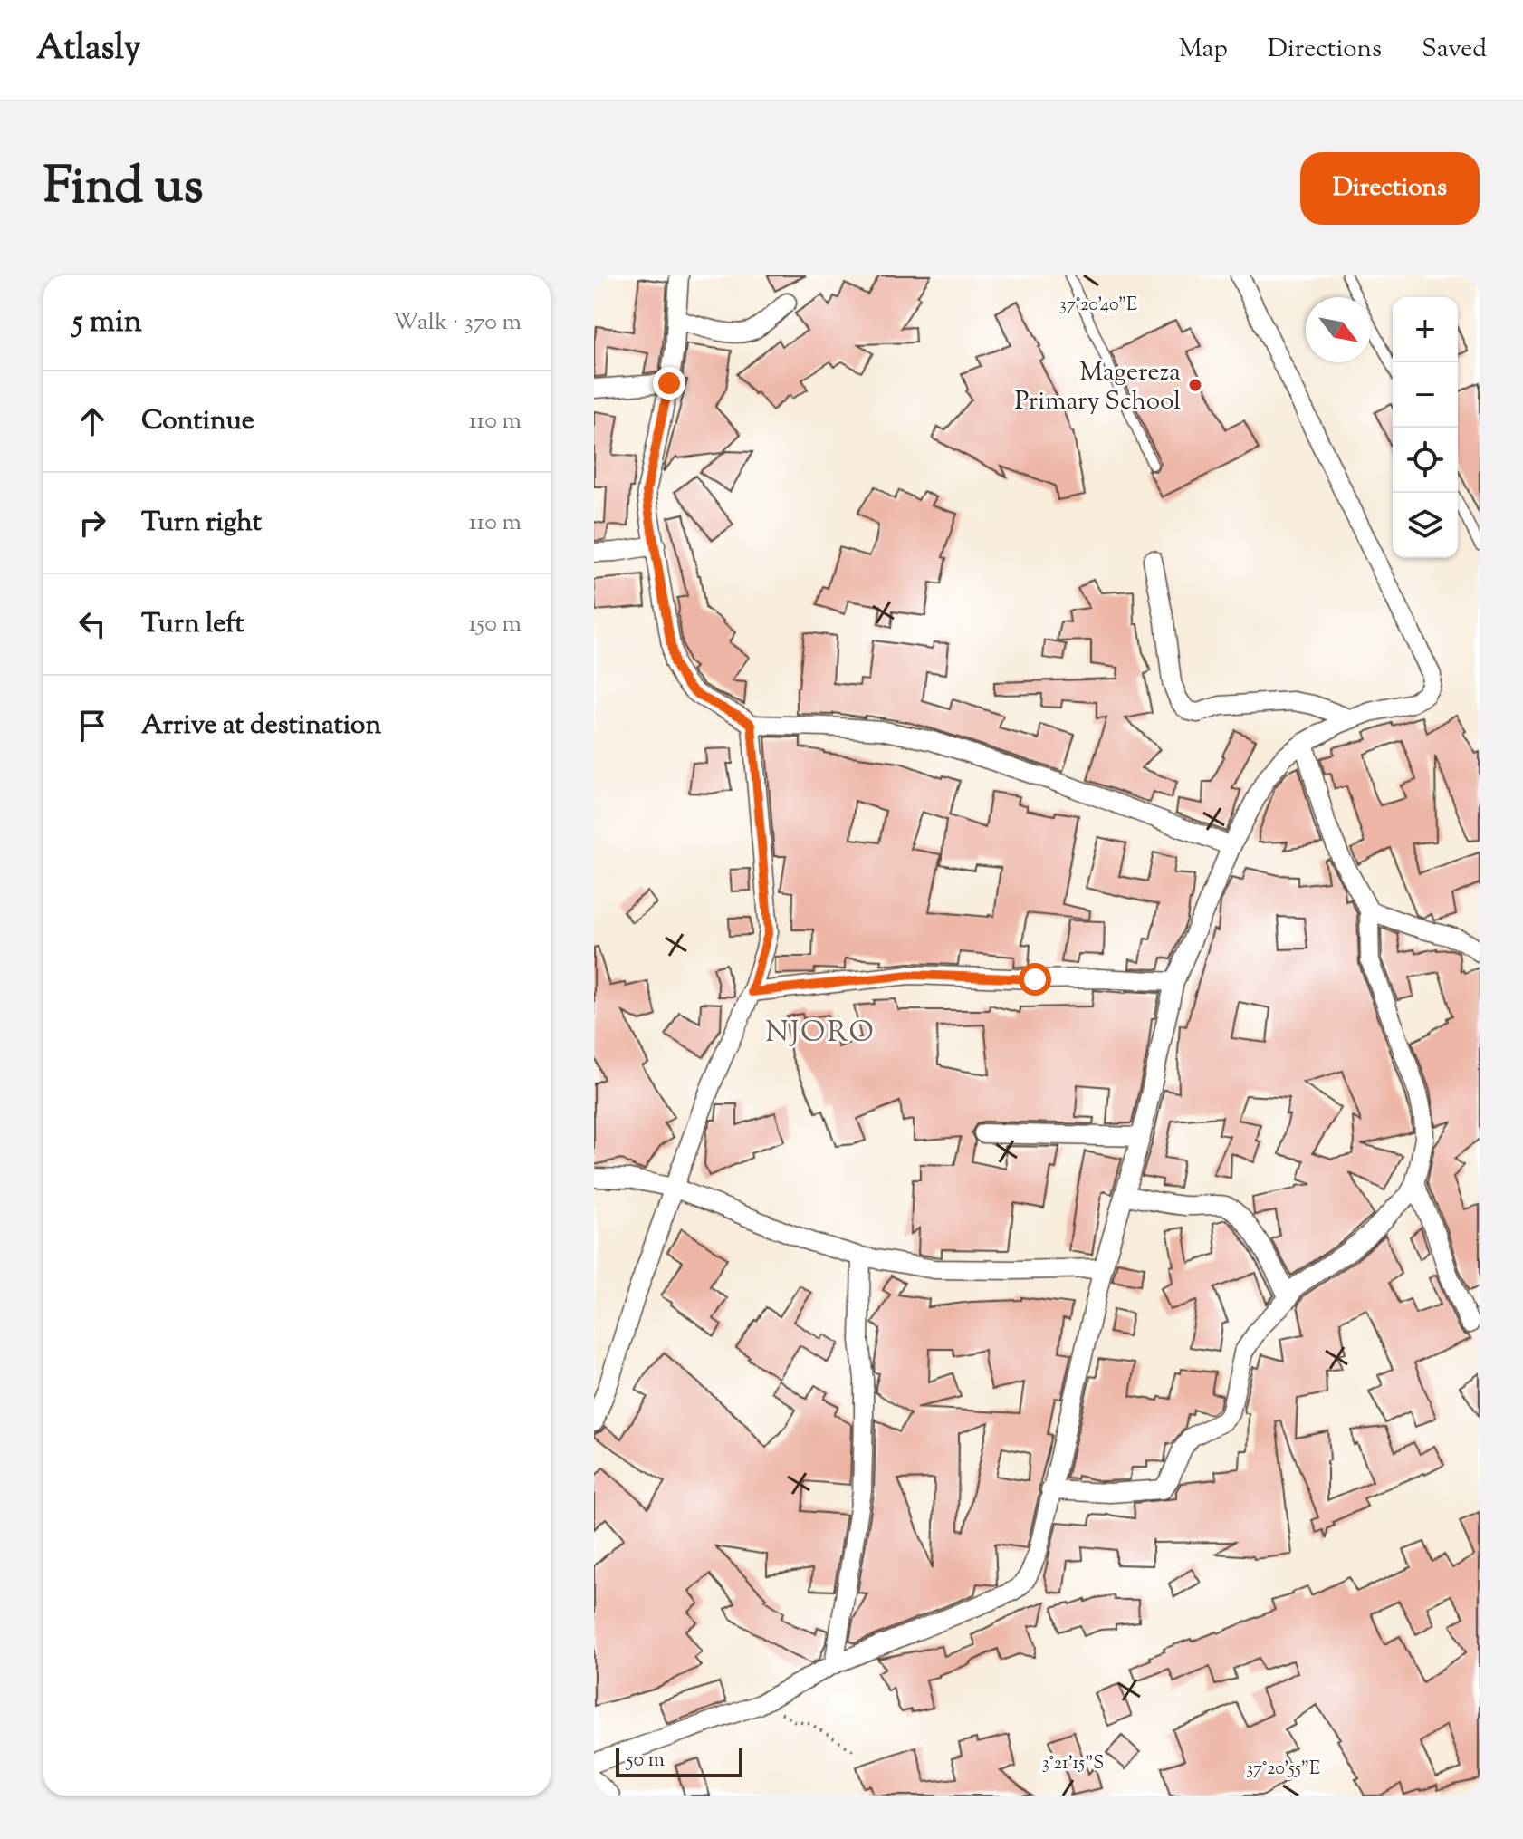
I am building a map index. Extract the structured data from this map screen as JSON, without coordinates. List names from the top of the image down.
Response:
{
  "districts": ["NJORO"],
  "places": ["Magereza Primary School"],
  "scale_bar": "50 m",
  "north": "bottom right",
  "page": {
    "header": "Atlasly",
    "nav": ["Map", "Directions", "Saved"],
    "title": "Find us",
    "buttons": "Directions",
    "heading": ["5 min", "Walk · 370 m"],
    "map_buttons": ["+", "−"],
    "list": [
      ["Continue", "110 m"],
      ["Turn right", "110 m"],
      ["Turn left", "150 m"],
      "Arrive at destination"
    ],
    "scale": "50 m"
  },
  "coordinates": ["37°20'40\"E", "3°21'15\"S", "37°20'55\"E"]
}
